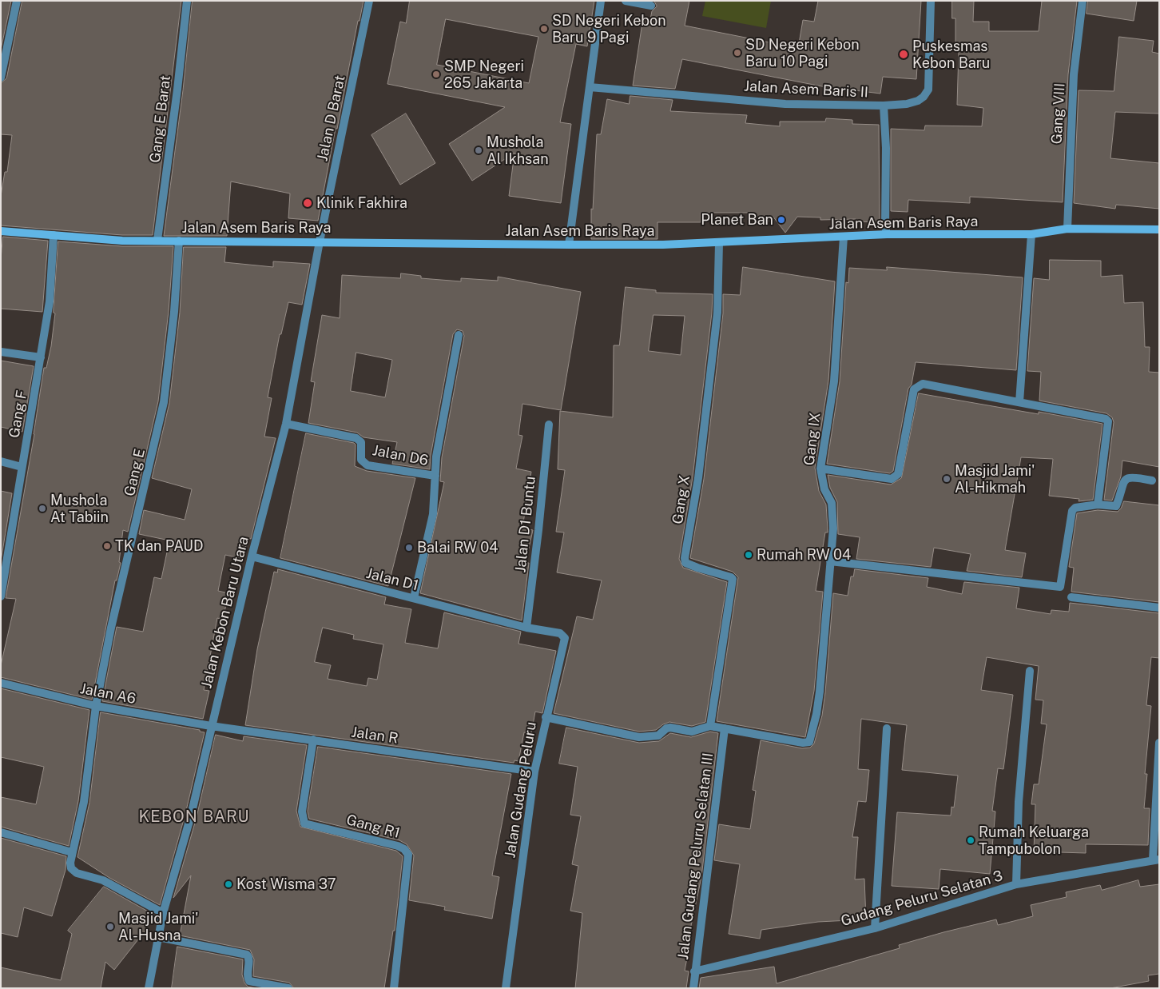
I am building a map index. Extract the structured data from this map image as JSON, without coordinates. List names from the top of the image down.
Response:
{
  "streets": {
    "street": [
      "Jalan Asem Baris II",
      "Gang VIII",
      "Jalan D Barat",
      "Gang E Barat",
      "Jalan Asem Baris Raya",
      "Gang F",
      "Gang IX",
      "Jalan D6",
      "Gang E",
      "Gang X",
      "Jalan D1 Buntu",
      "Jalan D1",
      "Jalan Kebon Baru Utara",
      "Jalan A6",
      "Jalan R",
      "Jalan Gudang Peluru",
      "Gang R1",
      "Jalan Gudang Peluru Selatan III",
      "Gudang Peluru Selatan 3"
    ]
  },
  "crossings": [
    ["Gang VIII", "Jalan Asem Baris Raya"],
    ["Jalan D Barat", "Jalan Asem Baris Raya"],
    ["Jalan D Barat", "Jalan Kebon Baru Utara"],
    ["Gang E Barat", "Jalan Asem Baris Raya"],
    ["Jalan Asem Baris Raya", "Gang F"],
    ["Jalan Asem Baris Raya", "Gang IX"],
    ["Jalan Asem Baris Raya", "Gang E"],
    ["Jalan Asem Baris Raya", "Gang X"],
    ["Jalan Asem Baris Raya", "Jalan Kebon Baru Utara"],
    ["Gang IX", "Jalan Gudang Peluru Selatan III"],
    ["Jalan D6", "Jalan Kebon Baru Utara"],
    ["Gang E", "Jalan A6"],
    ["Jalan D1 Buntu", "Jalan D1"],
    ["Jalan D1 Buntu", "Jalan Gudang Peluru"],
    ["Jalan D1", "Jalan Kebon Baru Utara"],
    ["Jalan D1", "Jalan Gudang Peluru"],
    ["Jalan Kebon Baru Utara", "Jalan A6"],
    ["Jalan Kebon Baru Utara", "Jalan R"],
    ["Jalan A6", "Jalan R"],
    ["Jalan R", "Jalan Gudang Peluru"],
    ["Jalan R", "Gang R1"],
    ["Jalan Gudang Peluru Selatan III", "Gudang Peluru Selatan 3"]
  ],
  "districts": ["KEBON BARU"],
  "places": [
    "SD Negeri Kebon Baru 9 Pagi",
    "SD Negeri Kebon Baru 10 Pagi",
    "Puskesmas Kebon Baru",
    "SMP Negeri 265 Jakarta",
    "Mushola Al Ikhsan",
    "Klinik Fakhira",
    "Planet Ban",
    "Masjid Jami' Al-Hikmah",
    "Mushola At Tabiin",
    "TK dan PAUD",
    "Balai RW 04",
    "Rumah RW 04",
    "Rumah Keluarga Tampubolon",
    "Kost Wisma 37",
    "Masjid Jami' Al-Husna"
  ]
}
